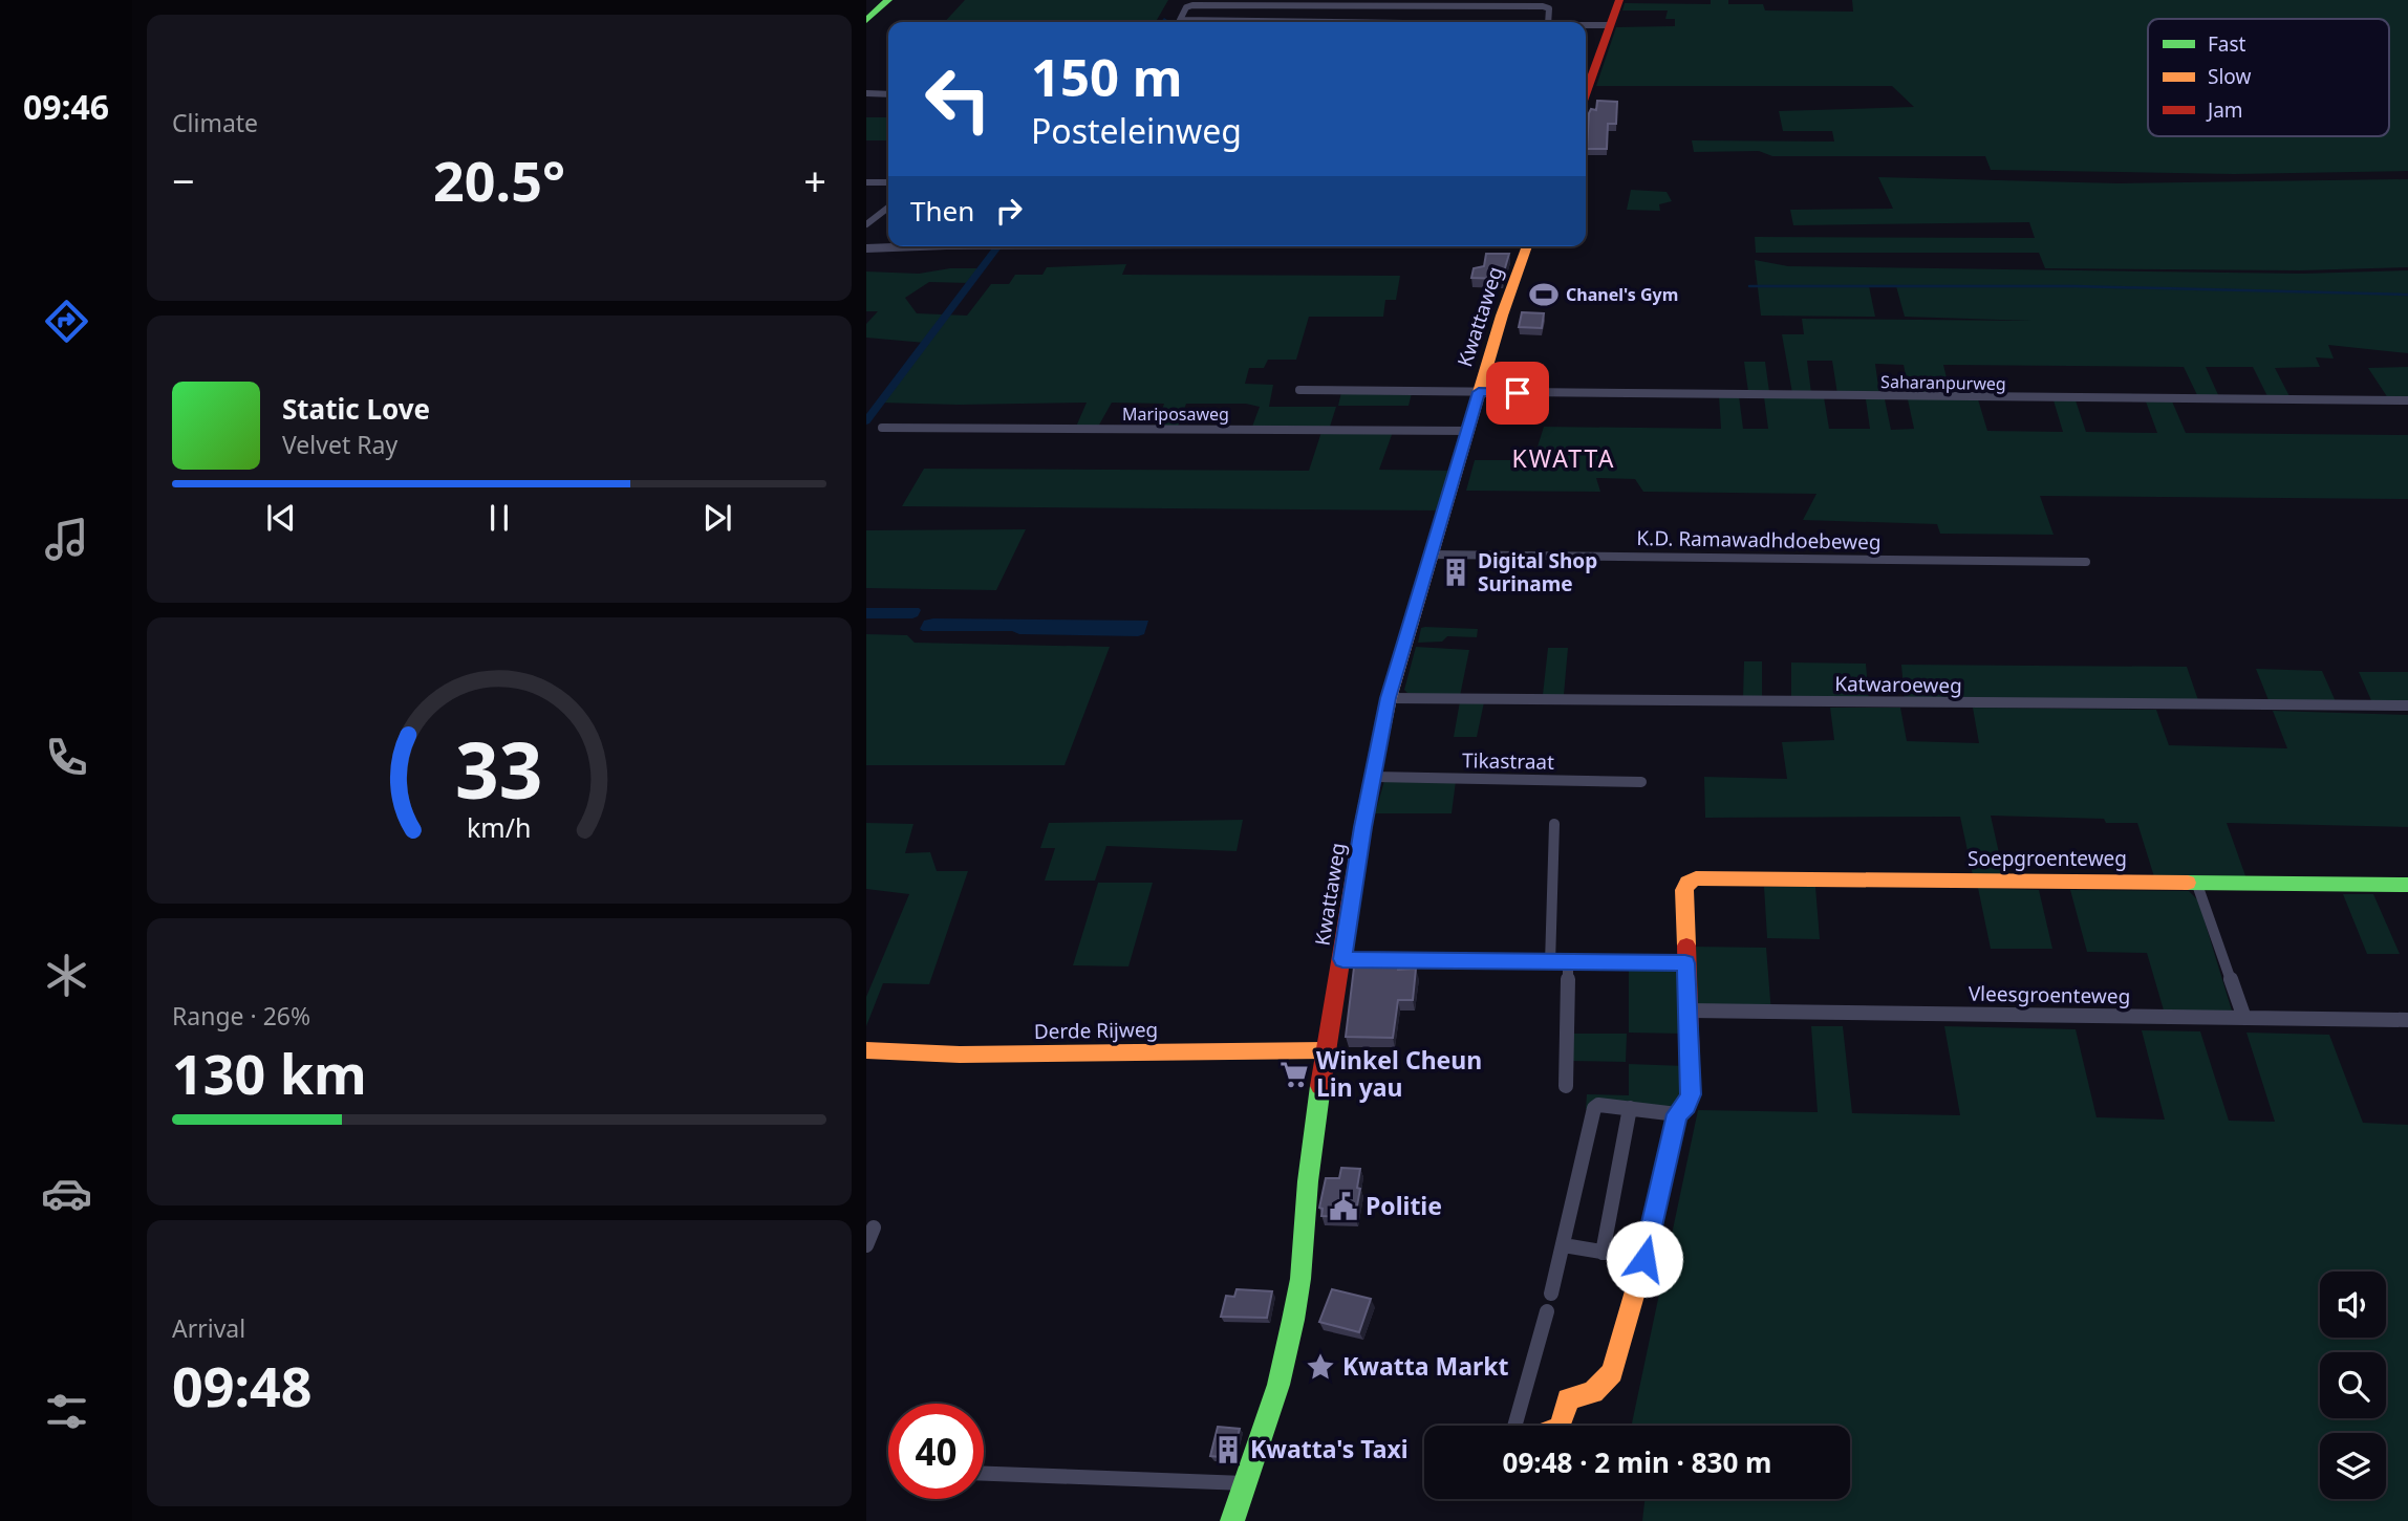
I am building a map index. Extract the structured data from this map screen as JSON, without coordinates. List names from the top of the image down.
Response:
{
  "streets": {
    "main road": ["Kwattaweg", "Soepgroenteweg", "Derde Rijweg"],
    "street": [
      "Saharanpurweg",
      "Mariposaweg",
      "K.D. Ramawadhdoebeweg",
      "Katwaroeweg",
      "Tikastraat",
      "Vleesgroenteweg"
    ]
  },
  "crossings": [
    ["Kwattaweg", "Saharanpurweg"],
    ["Kwattaweg", "Mariposaweg"],
    ["Kwattaweg", "K.D. Ramawadhdoebeweg"],
    ["Kwattaweg", "Katwaroeweg"],
    ["Kwattaweg", "Tikastraat"],
    ["Kwattaweg", "Derde Rijweg"]
  ],
  "districts": ["KWATTA"],
  "places": {
    "sports": ["Chanel's Gym"],
    "building": ["Digital Shop Suriname", "Kwatta's Taxi"],
    "supermarket": ["Winkel Cheun Lin yau"],
    "public building": ["Politie"],
    "place": ["Kwatta Markt"]
  },
  "legend": ["Fast", "Slow", "Jam"],
  "page": {
    "tabs": "09:46",
    "tile": [
      "Climate",
      ["Range · 26%", "130 km"],
      ["Arrival", "09:48"]
    ],
    "turn": ["150 m", "Posteleinweg"],
    "heat": ["−", "20.5°", "+"],
    "then": "Then",
    "song": ["Static Love", "Velvet Ray"],
    "limit": "40",
    "trip": "09:48 · 2 min · 830 m",
    "gauge": ["33", "km/h"]
  }
}
